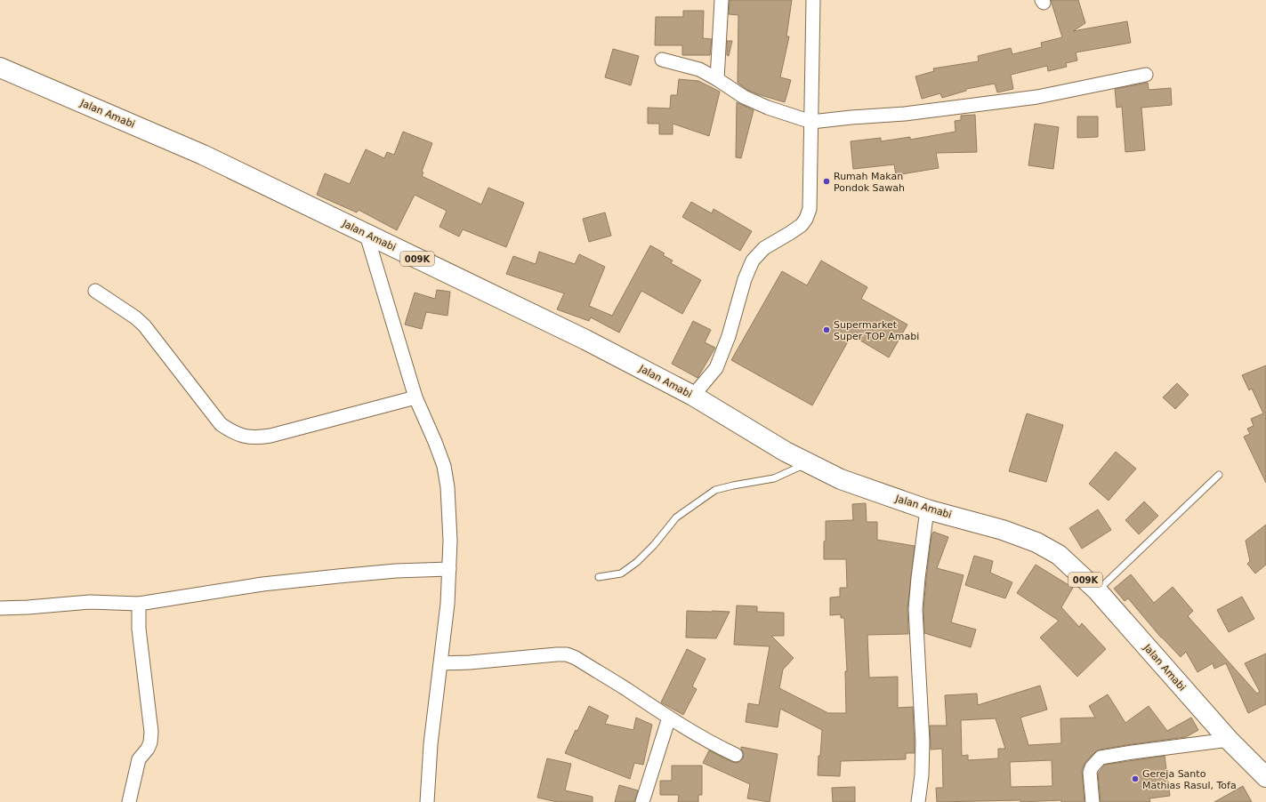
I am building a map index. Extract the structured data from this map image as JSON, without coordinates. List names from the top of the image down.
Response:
{
  "streets": {
    "main road": ["Jalan Amabi", "009K"]
  },
  "places": ["Rumah Makan Pondok Sawah", "Supermarket Super TOP Amabi", "Gereja Santo Mathias Rasul, Tofa"]
}
